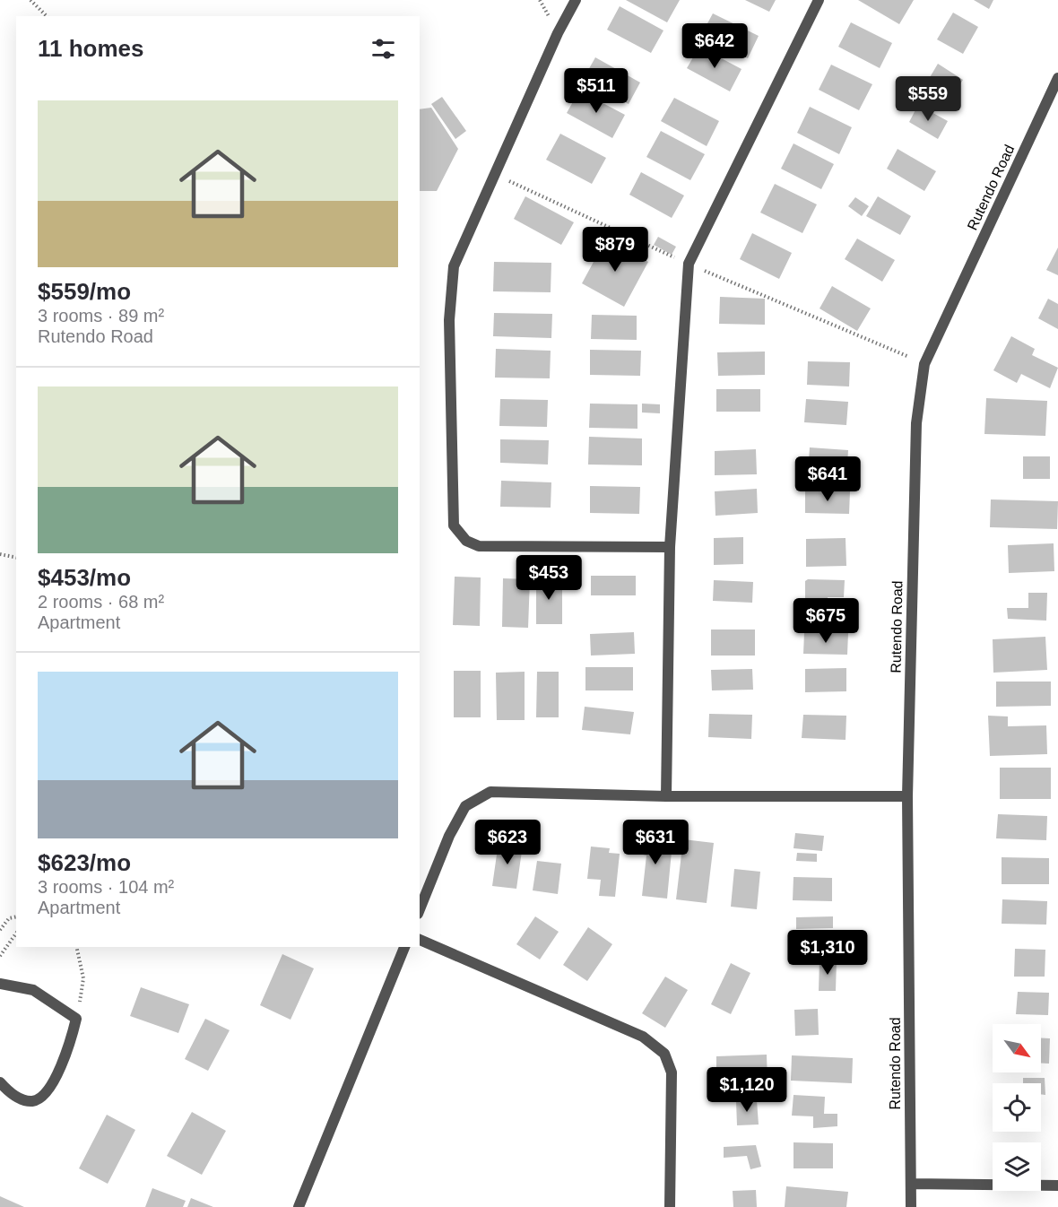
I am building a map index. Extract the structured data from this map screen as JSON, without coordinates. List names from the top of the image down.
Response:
{
  "streets": {
    "street": ["Rutendo Road"]
  },
  "north": "bottom right",
  "page": {
    "heading": "11 homes",
    "price": [
      "$642",
      "$511",
      "$559",
      "$879",
      "$641",
      "$453",
      "$675",
      "$623",
      "$631",
      "$1,310",
      "$1,120"
    ],
    "list": [
      {
        "name": "$559/mo",
        "note": "3 rooms · 89 m² · Rutendo Road"
      },
      {
        "name": "$453/mo",
        "note": "2 rooms · 68 m² · Apartment"
      },
      {
        "name": "$623/mo",
        "note": "3 rooms · 104 m² · Apartment"
      }
    ]
  }
}
